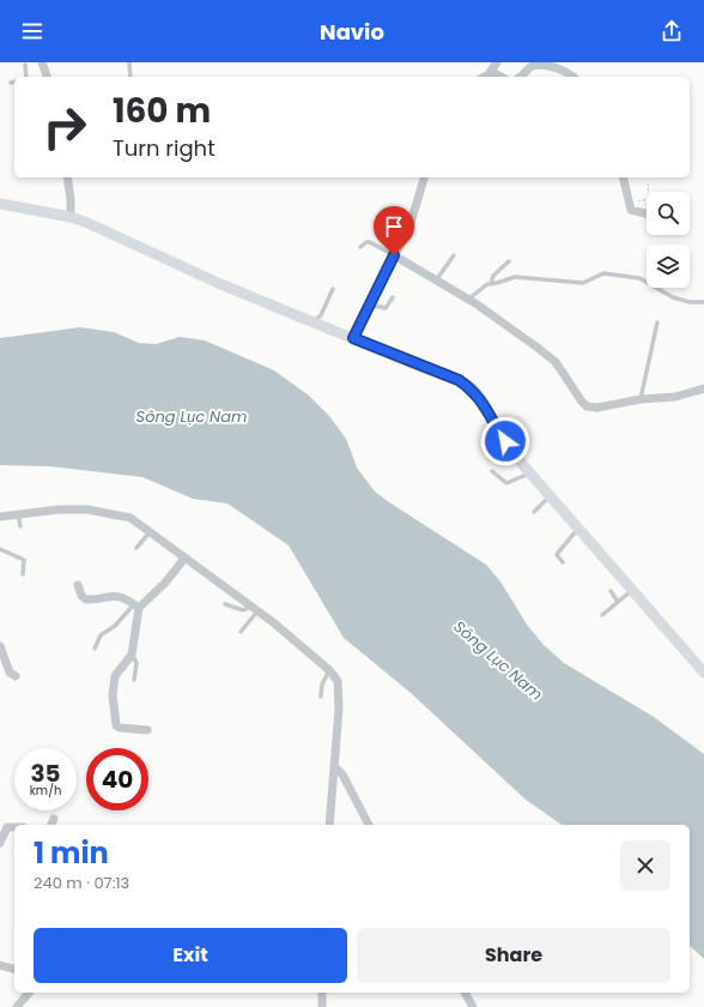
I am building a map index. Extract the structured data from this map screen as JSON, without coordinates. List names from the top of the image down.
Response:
{
  "water": ["Sông Lục Nam"],
  "page": {
    "header": "Navio",
    "turn": ["160 m", "Turn right"],
    "speed": "35 km/h",
    "limit": "40",
    "heading": ["1 min", "240 m · 07:13"],
    "buttons": ["Exit", "Share"]
  }
}
